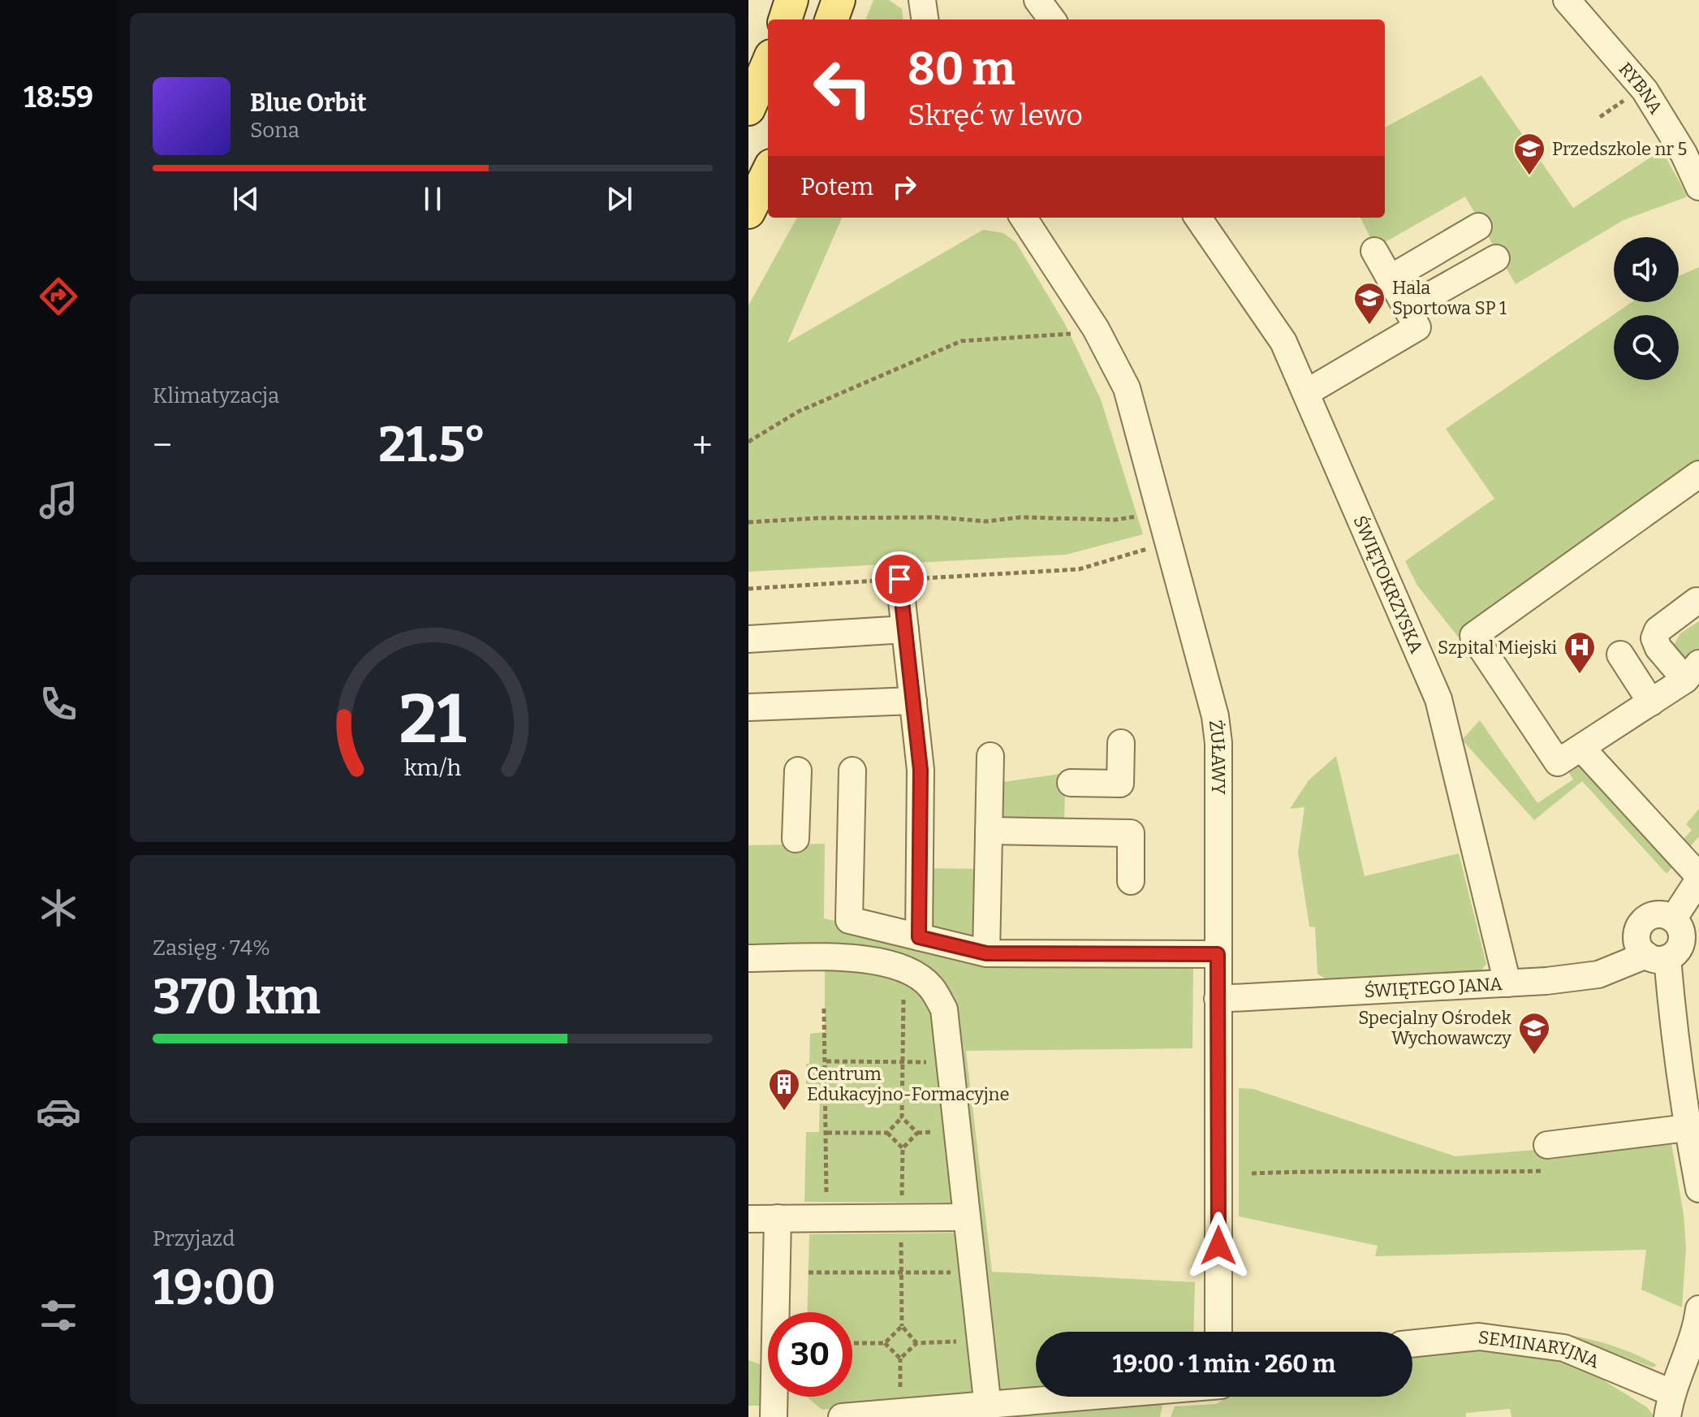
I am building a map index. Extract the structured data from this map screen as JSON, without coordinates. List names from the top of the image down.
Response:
{
  "streets": {
    "street": [
      "RYBNA",
      "ŚWIĘTOKRZYSKA",
      "ŻUŁAWY",
      "ŚWIĘTEGO JANA",
      "SEMINARYJNA"
    ]
  },
  "crossings": [
    ["ŚWIĘTOKRZYSKA", "ŚWIĘTEGO JANA"],
    ["ŻUŁAWY", "ŚWIĘTEGO JANA"]
  ],
  "places": {
    "school or university": ["Przedszkole nr 5", "Hala Sportowa SP 1", "Specjalny Ośrodek Wychowawczy"],
    "hospital": ["Szpital Miejski"],
    "building": ["Centrum Edukacyjno-Formacyjne"]
  },
  "page": {
    "tabs": "18:59",
    "turn": ["80 m", "Skręć w lewo"],
    "song": ["Blue Orbit", "Sona"],
    "then": "Potem",
    "tile": [
      "Klimatyzacja",
      ["Zasięg · 74%", "370 km"],
      ["Przyjazd", "19:00"]
    ],
    "heat": ["−", "21.5°", "+"],
    "limit": "30",
    "trip": "19:00 · 1 min · 260 m",
    "gauge": ["21", "km/h"]
  }
}
